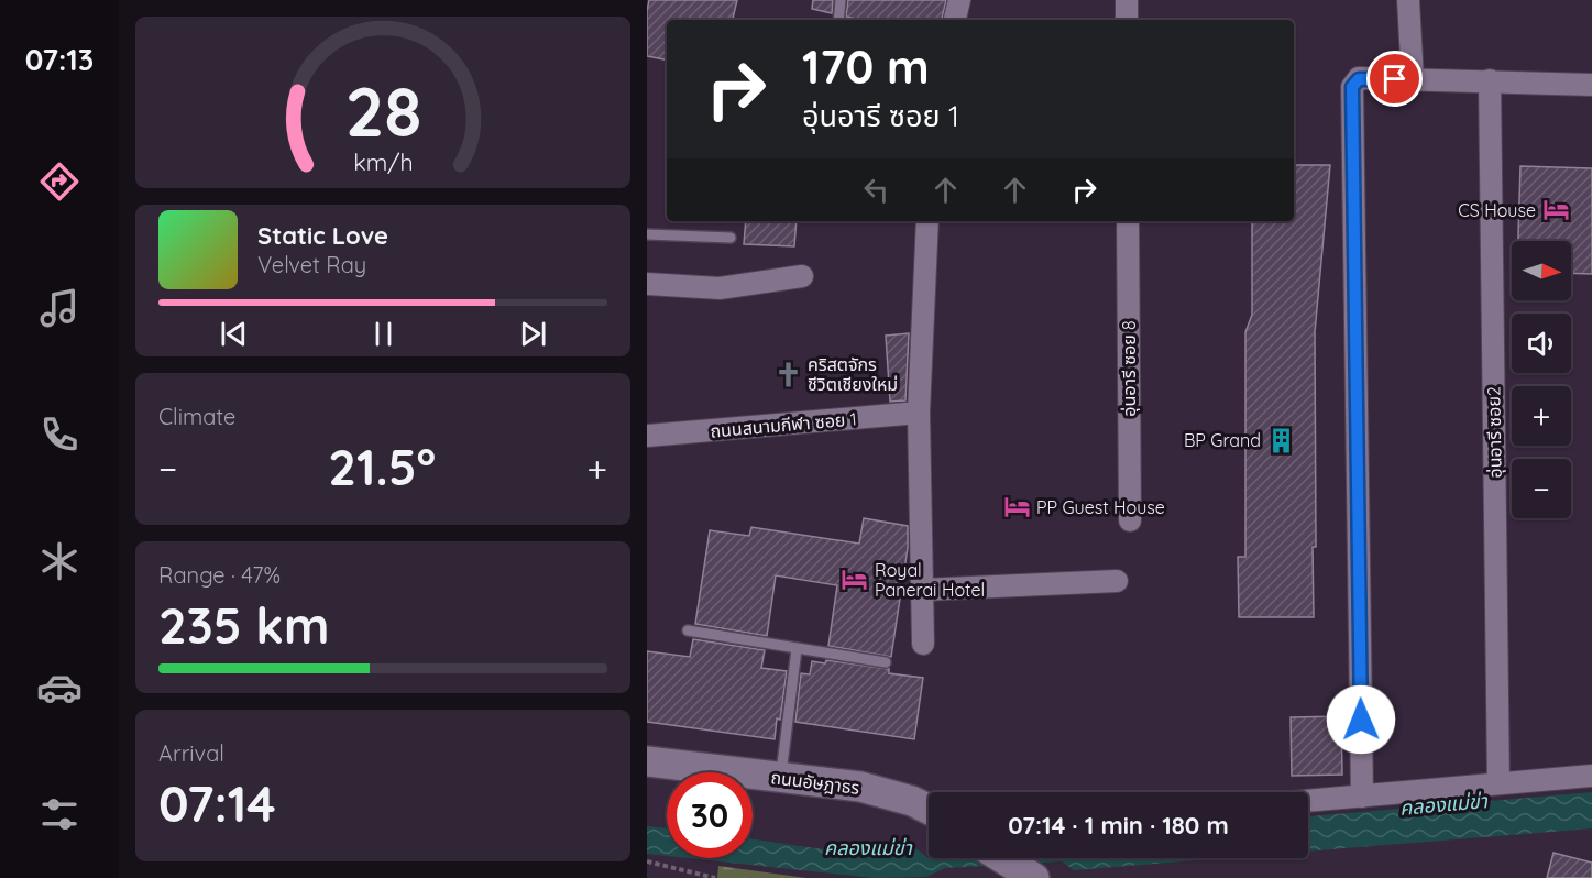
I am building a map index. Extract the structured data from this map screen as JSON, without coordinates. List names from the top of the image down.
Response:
{
  "streets": {
    "street": [
      "อุ่นอารี ซอย 8",
      "ถนนสนามกีฬา ซอย 1",
      "อุ่นอารี ซอย2",
      "ถนนอัษฎาธร"
    ]
  },
  "water": ["คลองแม่ข่า"],
  "places": {
    "hotel": ["CS House", "PP Guest House", "Royal Panerai Hotel"],
    "church": ["คริสตจักร ชีวิตเชียงใหม่"],
    "building": ["BP Grand"]
  },
  "north": "right",
  "page": {
    "tabs": "07:13",
    "turn": ["170 m", "อุ่นอารี ซอย 1"],
    "song": ["Static Love", "Velvet Ray"],
    "map_buttons": ["+", "−"],
    "tile": [
      "Climate",
      ["Range · 47%", "235 km"],
      ["Arrival", "07:14"]
    ],
    "heat": ["−", "21.5°", "+"],
    "limit": "30",
    "trip": "07:14 · 1 min · 180 m",
    "gauge": ["28", "km/h"]
  }
}
